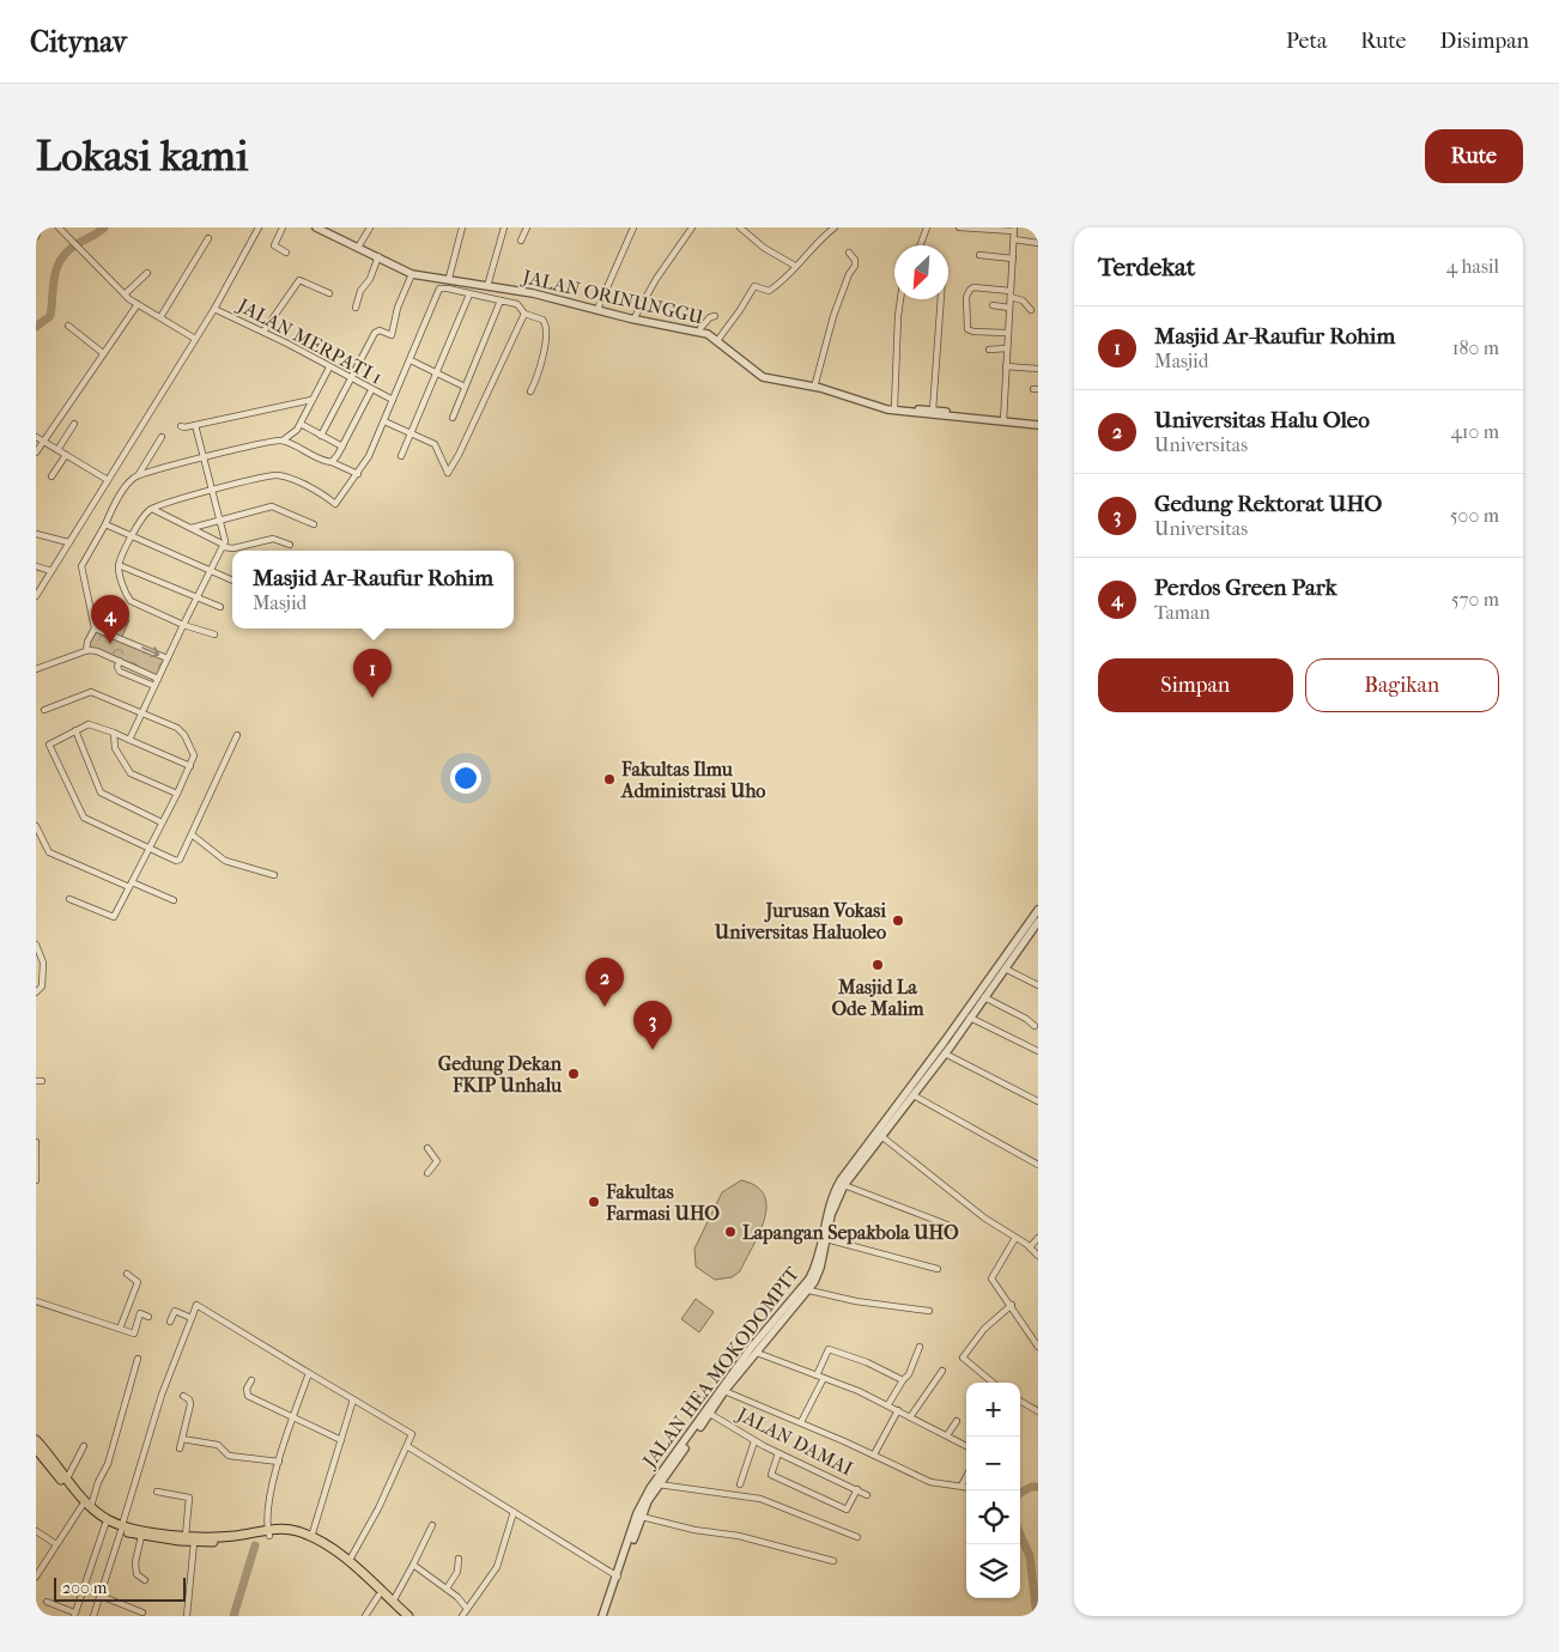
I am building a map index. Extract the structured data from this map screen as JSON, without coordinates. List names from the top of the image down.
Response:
{
  "streets": {
    "street": [
      "JALAN ORINUNGGU",
      "JALAN MERPATI 1",
      "JALAN HEA MOKODOMPIT",
      "JALAN DAMAI"
    ]
  },
  "crossings": [
    ["JALAN HEA MOKODOMPIT", "JALAN DAMAI"]
  ],
  "places": [
    "Fakultas Ilmu Administrasi Uho",
    "Jurusan Vokasi Universitas Haluoleo",
    "Masjid La Ode Malim",
    "Gedung Dekan FKIP Unhalu",
    "Fakultas Farmasi UHO",
    "Lapangan Sepakbola UHO"
  ],
  "scale_bar": "200 m",
  "north": "bottom left",
  "page": {
    "header": "Citynav",
    "nav": ["Peta", "Rute", "Disimpan"],
    "buttons": [
      "Rute",
      ["Simpan", "Bagikan"]
    ],
    "title": "Lokasi kami",
    "heading": ["Terdekat", "4 hasil"],
    "list": [
      {
        "mark": "1",
        "name": "Masjid Ar-Raufur Rohim",
        "note": "Masjid",
        "value": "180 m"
      },
      {
        "mark": "2",
        "name": "Universitas Halu Oleo",
        "note": "Universitas",
        "value": "410 m"
      },
      {
        "mark": "3",
        "name": "Gedung Rektorat UHO",
        "note": "Universitas",
        "value": "500 m"
      },
      {
        "mark": "4",
        "name": "Perdos Green Park",
        "note": "Taman",
        "value": "570 m"
      }
    ],
    "popup": ["Masjid Ar-Raufur Rohim", "Masjid"],
    "pins": [
      "4",
      "1",
      "2",
      "3"
    ],
    "map_buttons": ["+", "−"],
    "scale": "200 m"
  }
}
